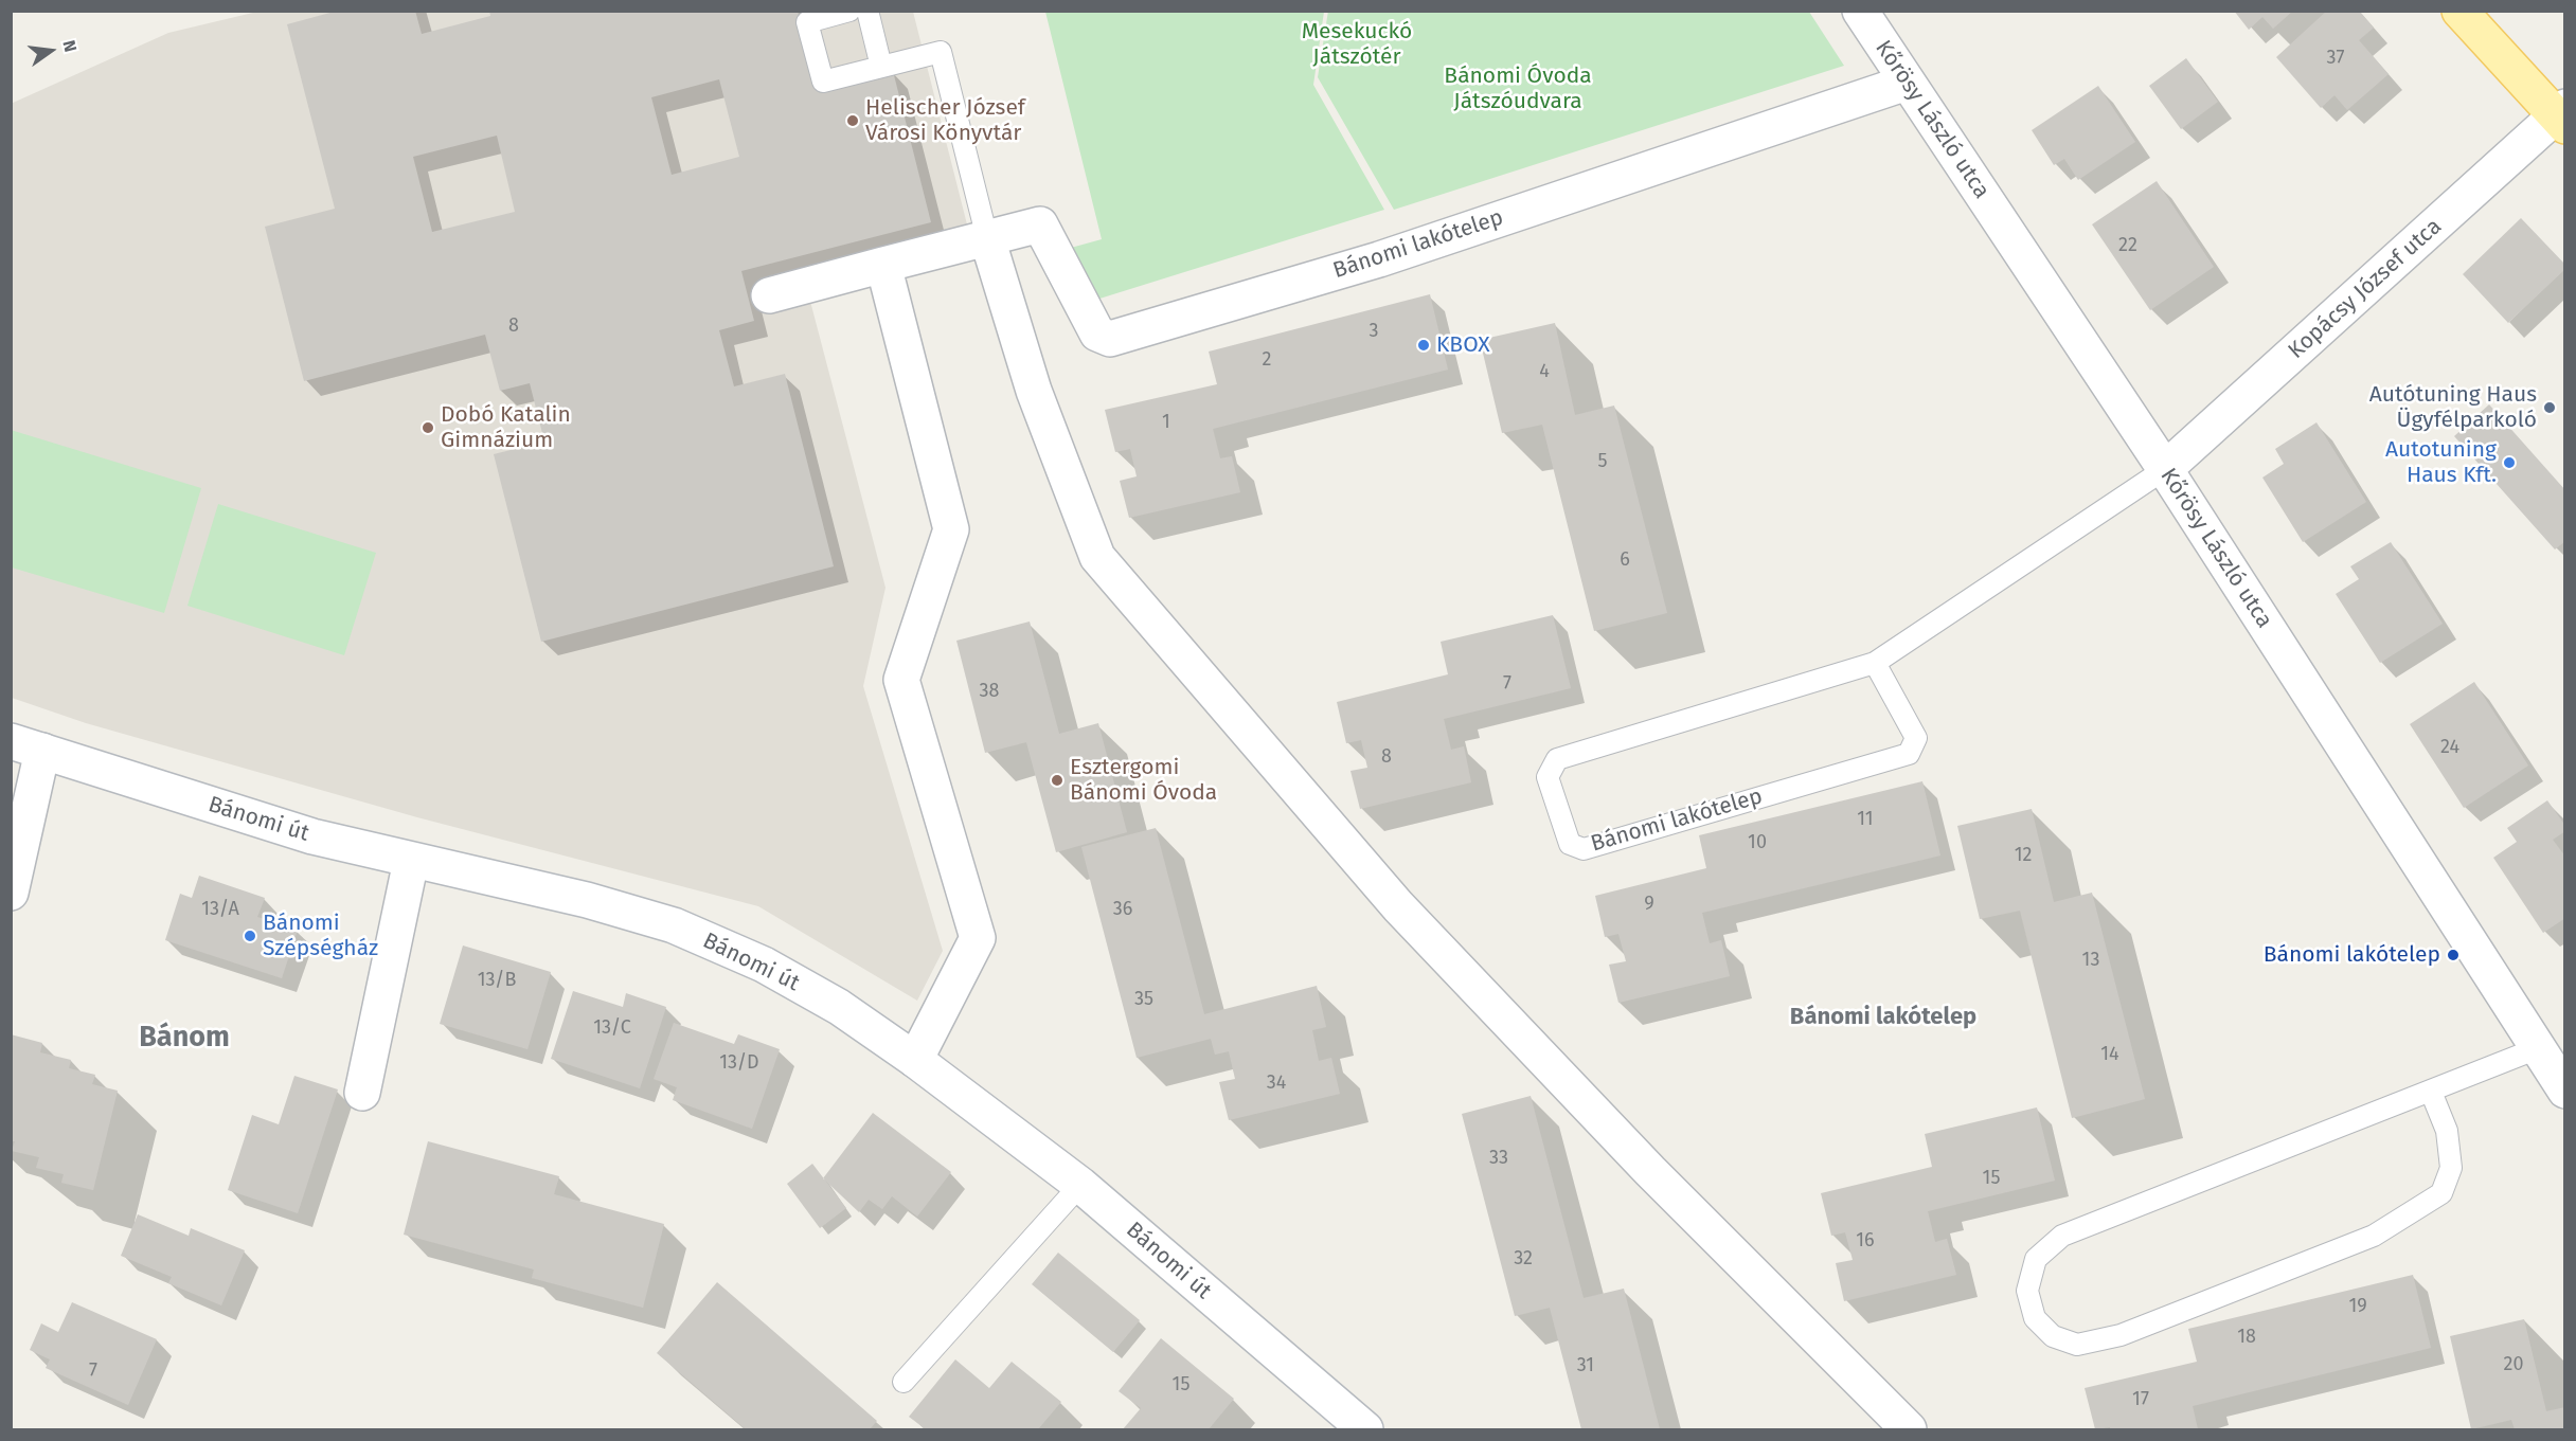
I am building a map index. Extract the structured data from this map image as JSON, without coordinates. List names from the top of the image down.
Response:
{
  "streets": {
    "street": [
      "Kőrösy László utca",
      "Bánomi lakótelep",
      "Kopácsy József utca",
      "Bánomi út"
    ]
  },
  "crossings": [
    ["Kőrösy László utca", "Bánomi lakótelep"],
    ["Kőrösy László utca", "Kopácsy József utca"],
    ["Bánomi lakótelep", "Kopácsy József utca"]
  ],
  "districts": ["Bánomi lakótelep", "Bánom"],
  "parks": ["Mesekuckó Játszótér", "Bánomi Óvoda Játszóudvara"],
  "places": [
    "Helischer József Városi Könyvtár",
    "KBOX",
    "Autótuning Haus Ügyfélparkoló",
    "Dobó Katalin Gimnázium",
    "Autotuning Haus Kft.",
    "Esztergomi Bánomi Óvoda",
    "Bánomi Szépségház",
    "Bánomi lakótelep"
  ],
  "house_numbers": [
    "37",
    "22",
    "8",
    "3",
    "2",
    "4",
    "1",
    "5",
    "6",
    "7",
    "38",
    "24",
    "8",
    "11",
    "10",
    "12",
    "9",
    "13/A",
    "36",
    "13",
    "13/B",
    "35",
    "13/C",
    "14",
    "13/D",
    "34",
    "33",
    "15",
    "16",
    "32",
    "19",
    "18",
    "20",
    "31",
    "7",
    "15",
    "17"
  ],
  "north": "right"
}
